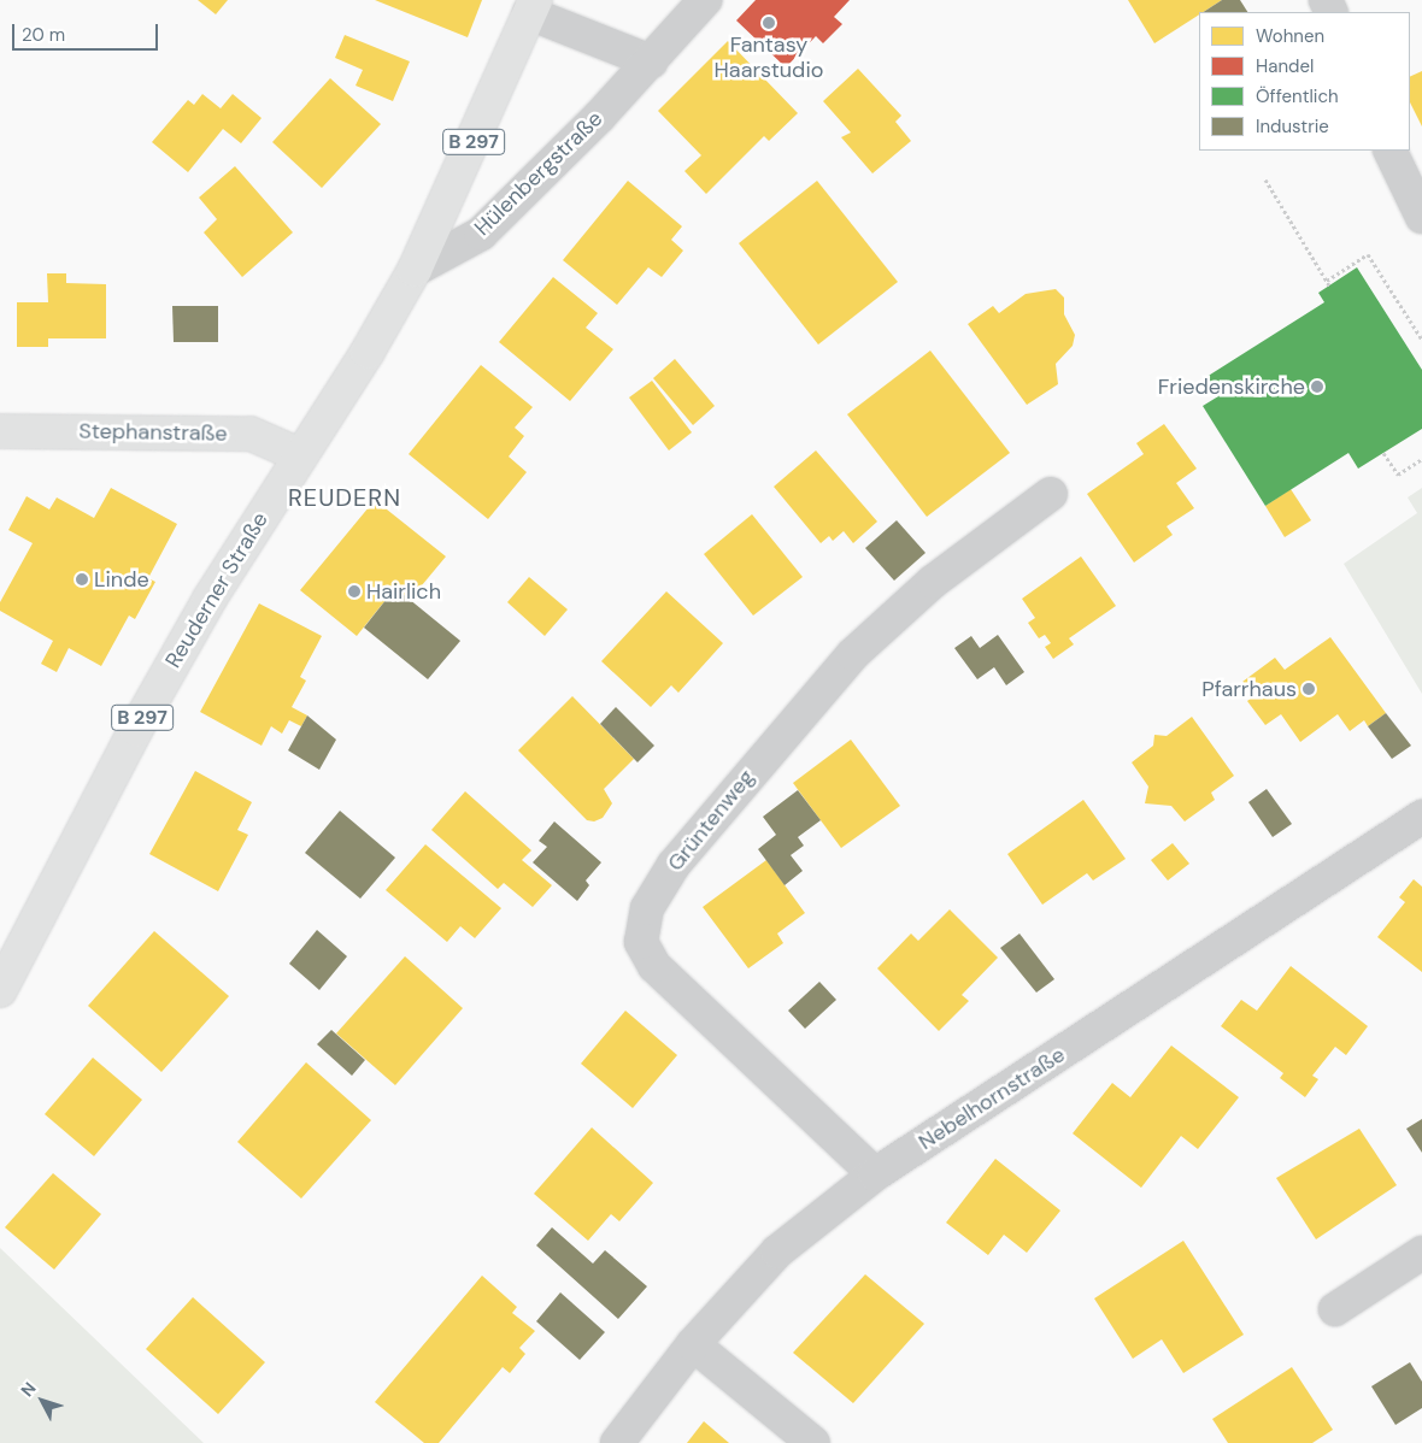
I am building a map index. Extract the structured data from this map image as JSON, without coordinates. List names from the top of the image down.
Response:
{
  "streets": {
    "main road": ["B 297", "Stephanstraße", "Reuderner Straße"],
    "street": ["Hülenbergstraße", "Grüntenweg", "Nebelhornstraße"]
  },
  "crossings": [
    ["Hülenbergstraße", "Reuderner Straße"],
    ["Stephanstraße", "Reuderner Straße"],
    ["Grüntenweg", "Nebelhornstraße"]
  ],
  "districts": ["REUDERN"],
  "places": [
    "Fantasy Haarstudio",
    "Friedenskirche",
    "Linde",
    "Hairlich",
    "Pfarrhaus"
  ],
  "legend": [
    "Wohnen",
    "Handel",
    "Öffentlich",
    "Industrie"
  ],
  "scale_bar": "20 m",
  "north": "top left"
}
